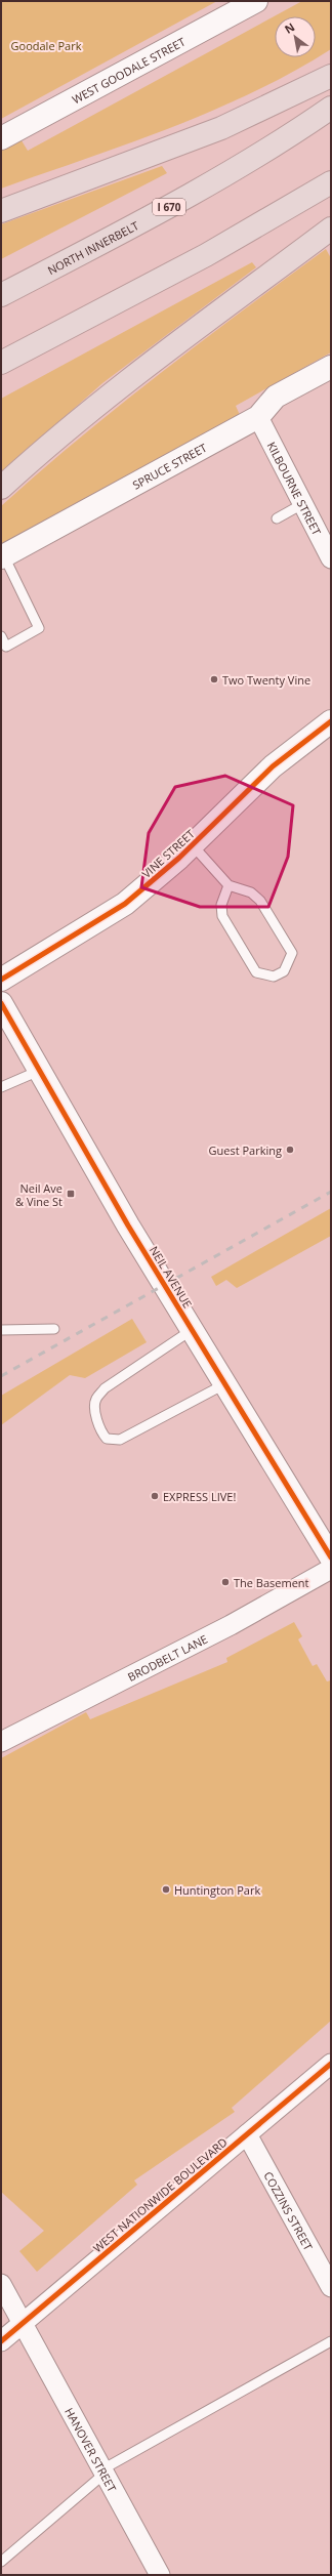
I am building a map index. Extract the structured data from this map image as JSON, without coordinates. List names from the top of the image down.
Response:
{
  "streets": {
    "highway": ["I 670", "NORTH INNERBELT"],
    "street": [
      "WEST GOODALE STREET",
      "SPRUCE STREET",
      "KILBOURNE STREET",
      "VINE STREET",
      "NEIL AVENUE",
      "BRODBELT LANE",
      "WEST NATIONWIDE BOULEVARD",
      "COZZINS STREET",
      "HANOVER STREET"
    ]
  },
  "crossings": [
    ["SPRUCE STREET", "KILBOURNE STREET"],
    ["WEST NATIONWIDE BOULEVARD", "COZZINS STREET"],
    ["WEST NATIONWIDE BOULEVARD", "HANOVER STREET"]
  ],
  "parks": ["Goodale Park"],
  "places": {
    "other": [
      "Two Twenty Vine",
      "Guest Parking",
      "EXPRESS LIVE!",
      "The Basement",
      "Huntington Park"
    ],
    "transit": ["Neil Ave & Vine St"]
  },
  "north": "top left"
}
